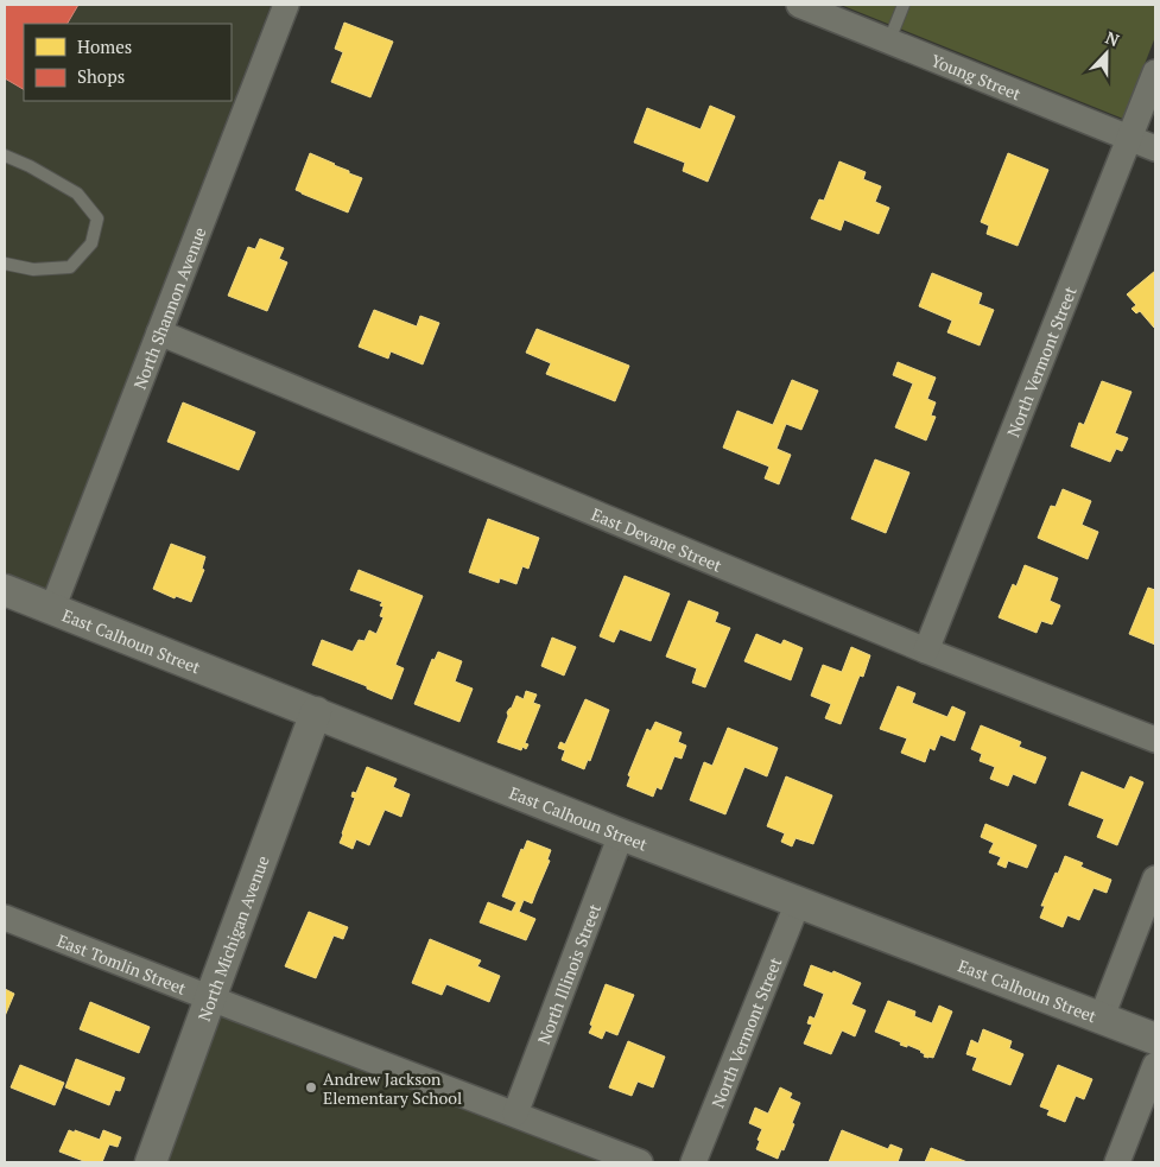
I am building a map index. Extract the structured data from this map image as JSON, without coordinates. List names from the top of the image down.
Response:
{
  "streets": {
    "street": [
      "Young Street",
      "North Shannon Avenue",
      "North Vermont Street",
      "East Devane Street",
      "East Calhoun Street",
      "North Michigan Avenue",
      "East Tomlin Street",
      "North Illinois Street"
    ]
  },
  "crossings": [
    ["Young Street", "North Vermont Street"],
    ["North Shannon Avenue", "East Devane Street"],
    ["North Shannon Avenue", "East Calhoun Street"],
    ["North Vermont Street", "East Devane Street"],
    ["North Vermont Street", "East Calhoun Street"],
    ["East Calhoun Street", "North Michigan Avenue"],
    ["East Calhoun Street", "North Illinois Street"],
    ["North Michigan Avenue", "East Tomlin Street"],
    ["East Tomlin Street", "North Illinois Street"]
  ],
  "places": ["Andrew Jackson Elementary School"],
  "legend": ["Homes", "Shops"],
  "north": "top"
}
